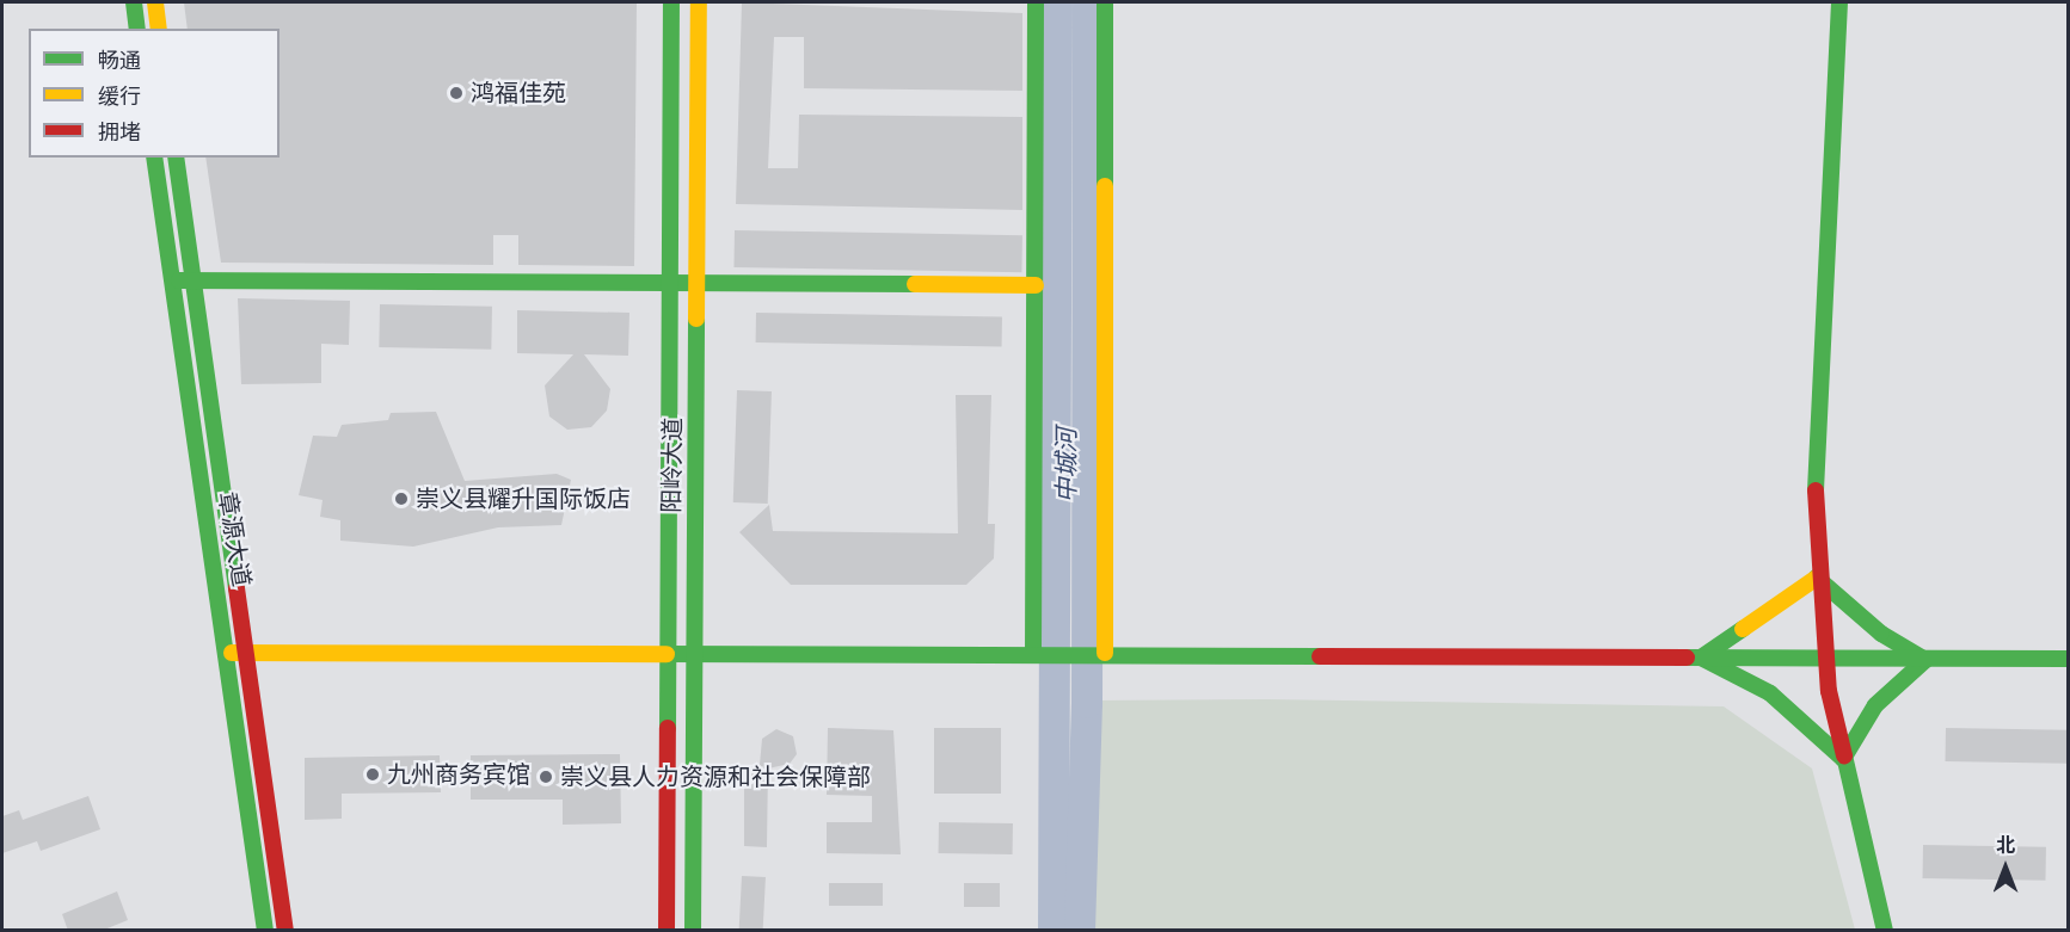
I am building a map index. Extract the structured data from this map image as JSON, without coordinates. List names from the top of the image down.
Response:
{
  "streets": {
    "street": ["阳岭大道", "章源大道"]
  },
  "water": ["中城河"],
  "places": [
    "鸿福佳苑",
    "崇义县耀升国际饭店",
    "九州商务宾馆",
    "崇义县人力资源和社会保障部"
  ],
  "legend": ["畅通", "缓行", "拥堵"],
  "north": "top"
}
